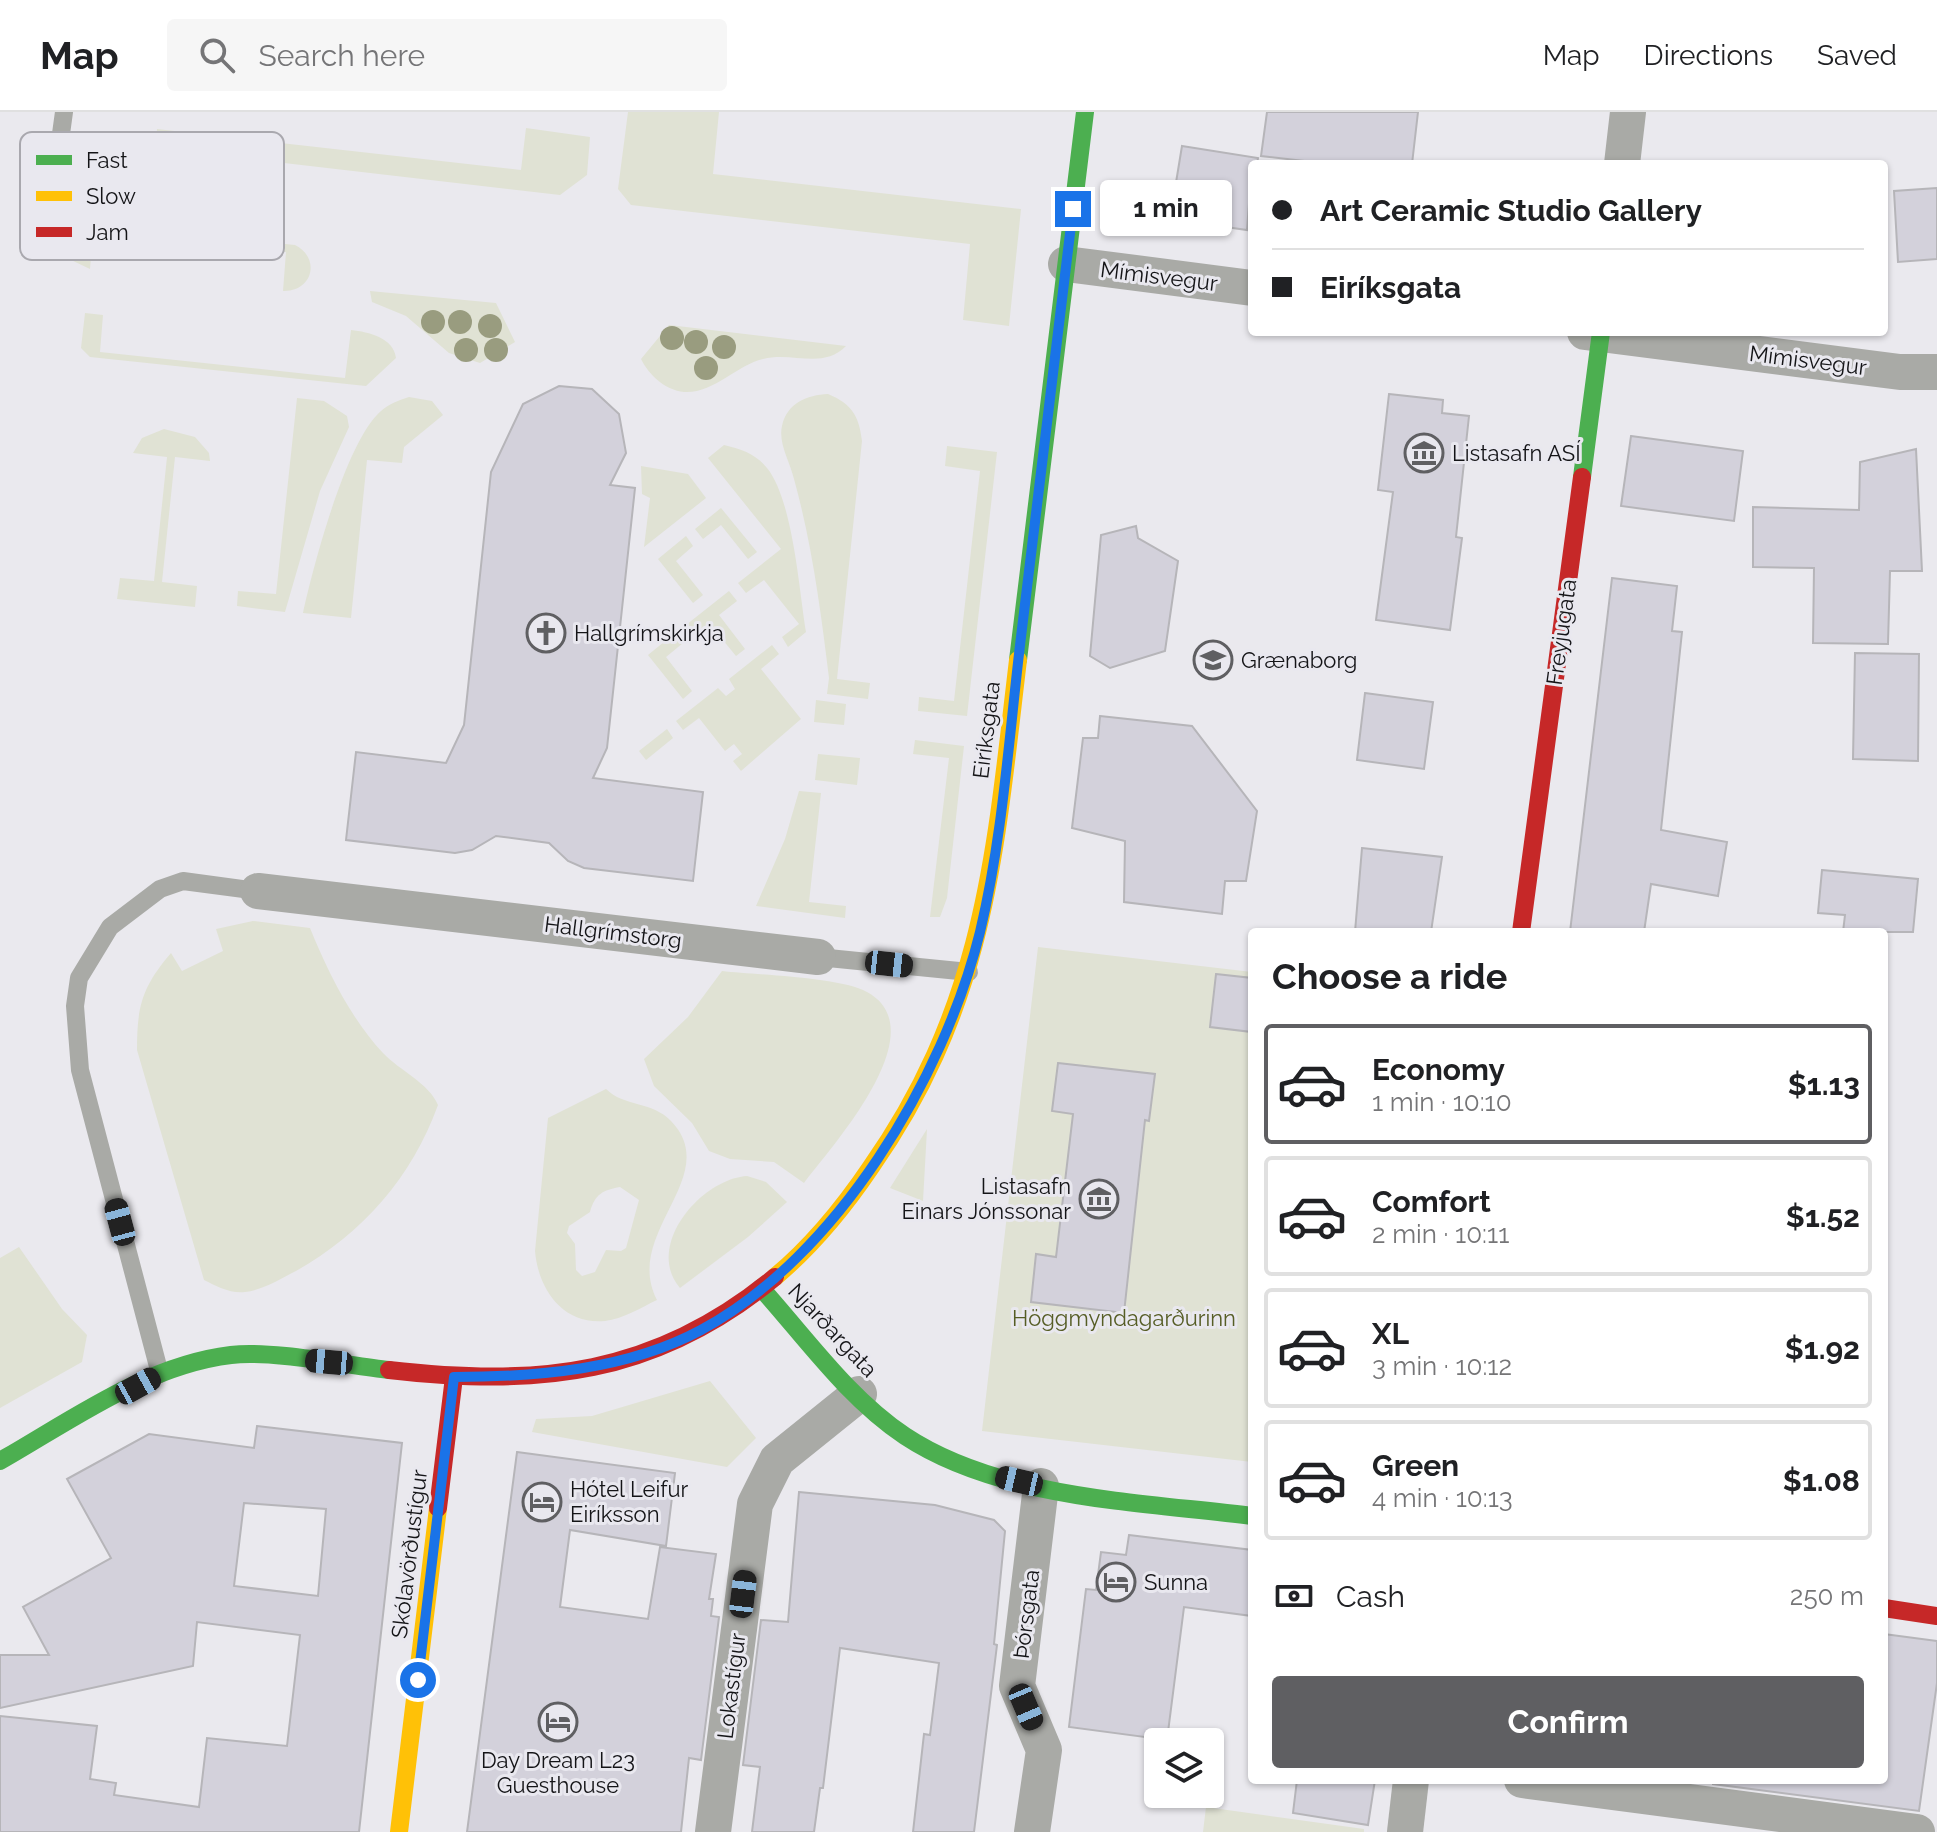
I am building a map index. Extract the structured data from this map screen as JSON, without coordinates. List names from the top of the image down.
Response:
{
  "streets": {
    "street": [
      "Mímisvegur",
      "Freyjugata",
      "Eiríksgata",
      "Hallgrímstorg",
      "Njarðargata",
      "Skólavörðustígur",
      "Þórsgata",
      "Lokastígur"
    ]
  },
  "crossings": [
    ["Mímisvegur", "Eiríksgata"],
    ["Eiríksgata", "Hallgrímstorg"],
    ["Eiríksgata", "Njarðargata"],
    ["Njarðargata", "Skólavörðustígur"],
    ["Njarðargata", "Þórsgata"],
    ["Njarðargata", "Lokastígur"]
  ],
  "parks": ["Höggmyndagarðurinn"],
  "places": {
    "museum": ["Listasafn ASÍ", "Listasafn Einars Jónssonar"],
    "church": ["Hallgrímskirkja"],
    "school or university": ["Grænaborg"],
    "hotel": ["Hótel Leifur Eiríksson", "Sunna", "Day Dream L23 Guesthouse"]
  },
  "legend": ["Fast", "Slow", "Jam"],
  "page": {
    "header": "Map",
    "search": "Search here",
    "nav": ["Map", "Directions", "Saved"],
    "banner": ["Art Ceramic Studio Gallery", "Eiríksgata"],
    "bubble": "1 min",
    "heading": "Choose a ride",
    "list": [
      {
        "name": "Economy",
        "note": "1 min · 10:10",
        "value": "$1.13"
      },
      {
        "name": "Comfort",
        "note": "2 min · 10:11",
        "value": "$1.52"
      },
      {
        "name": "XL",
        "note": "3 min · 10:12",
        "value": "$1.92"
      },
      {
        "name": "Green",
        "note": "4 min · 10:13",
        "value": "$1.08"
      }
    ],
    "pay": ["Cash", "250 m"],
    "buttons": "Confirm"
  }
}
